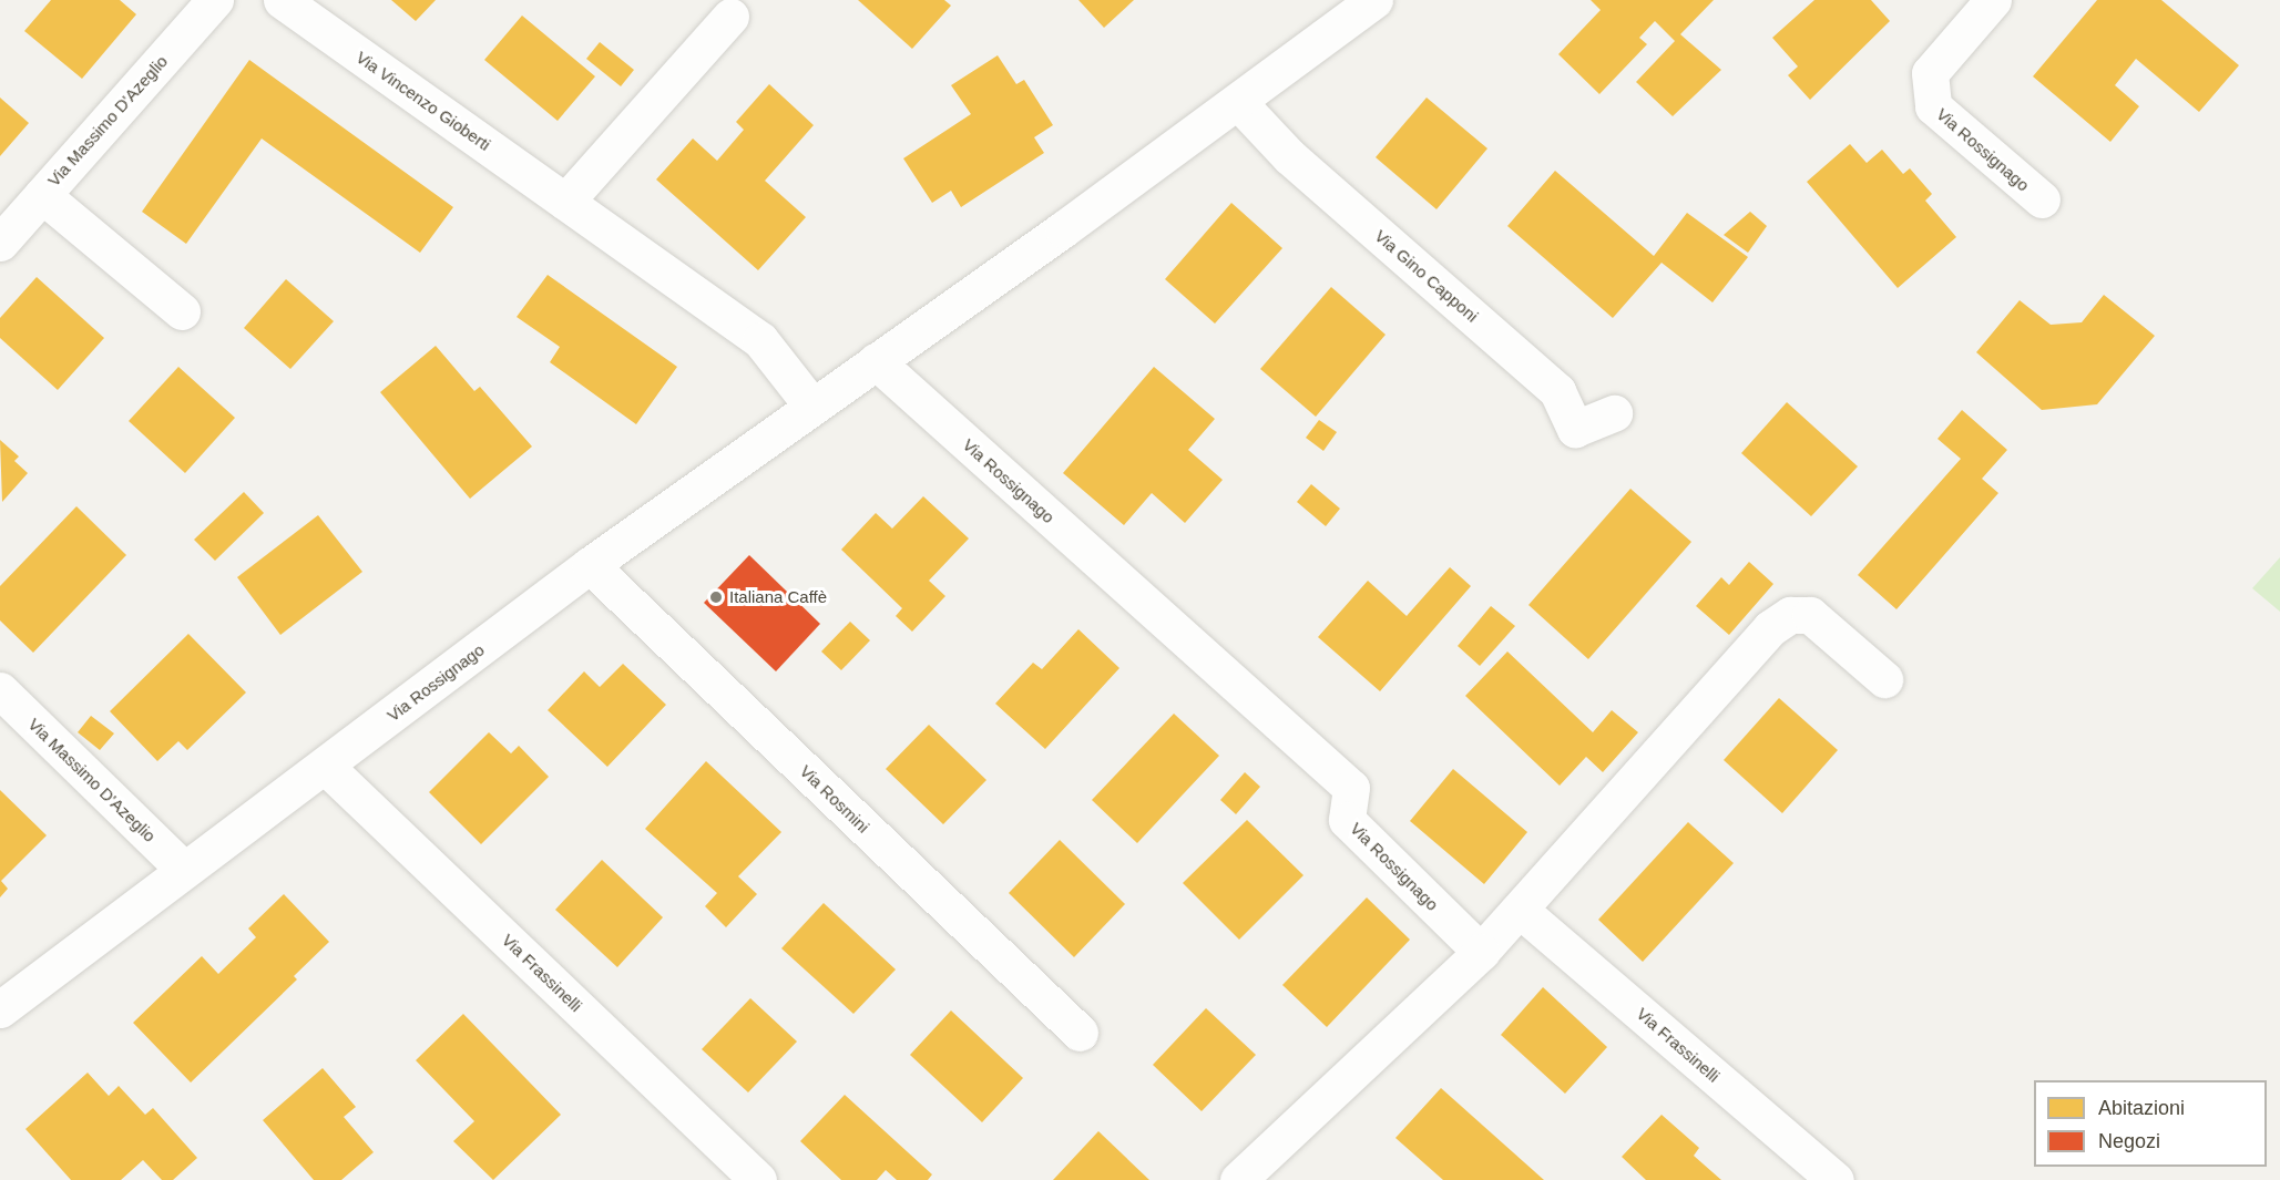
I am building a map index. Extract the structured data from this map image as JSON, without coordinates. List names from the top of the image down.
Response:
{
  "streets": {
    "street": [
      "Via Vincenzo Gioberti",
      "Via Massimo D'Azeglio",
      "Via Rossignago",
      "Via Gino Capponi",
      "Via Rosmini",
      "Via Frassinelli"
    ]
  },
  "crossings": [
    ["Via Vincenzo Gioberti", "Via Rossignago"],
    ["Via Massimo D'Azeglio", "Via Rossignago"],
    ["Via Rossignago", "Via Gino Capponi"],
    ["Via Rossignago", "Via Rosmini"],
    ["Via Rossignago", "Via Frassinelli"]
  ],
  "places": ["Italiana Caffè"],
  "legend": ["Abitazioni", "Negozi"]
}
